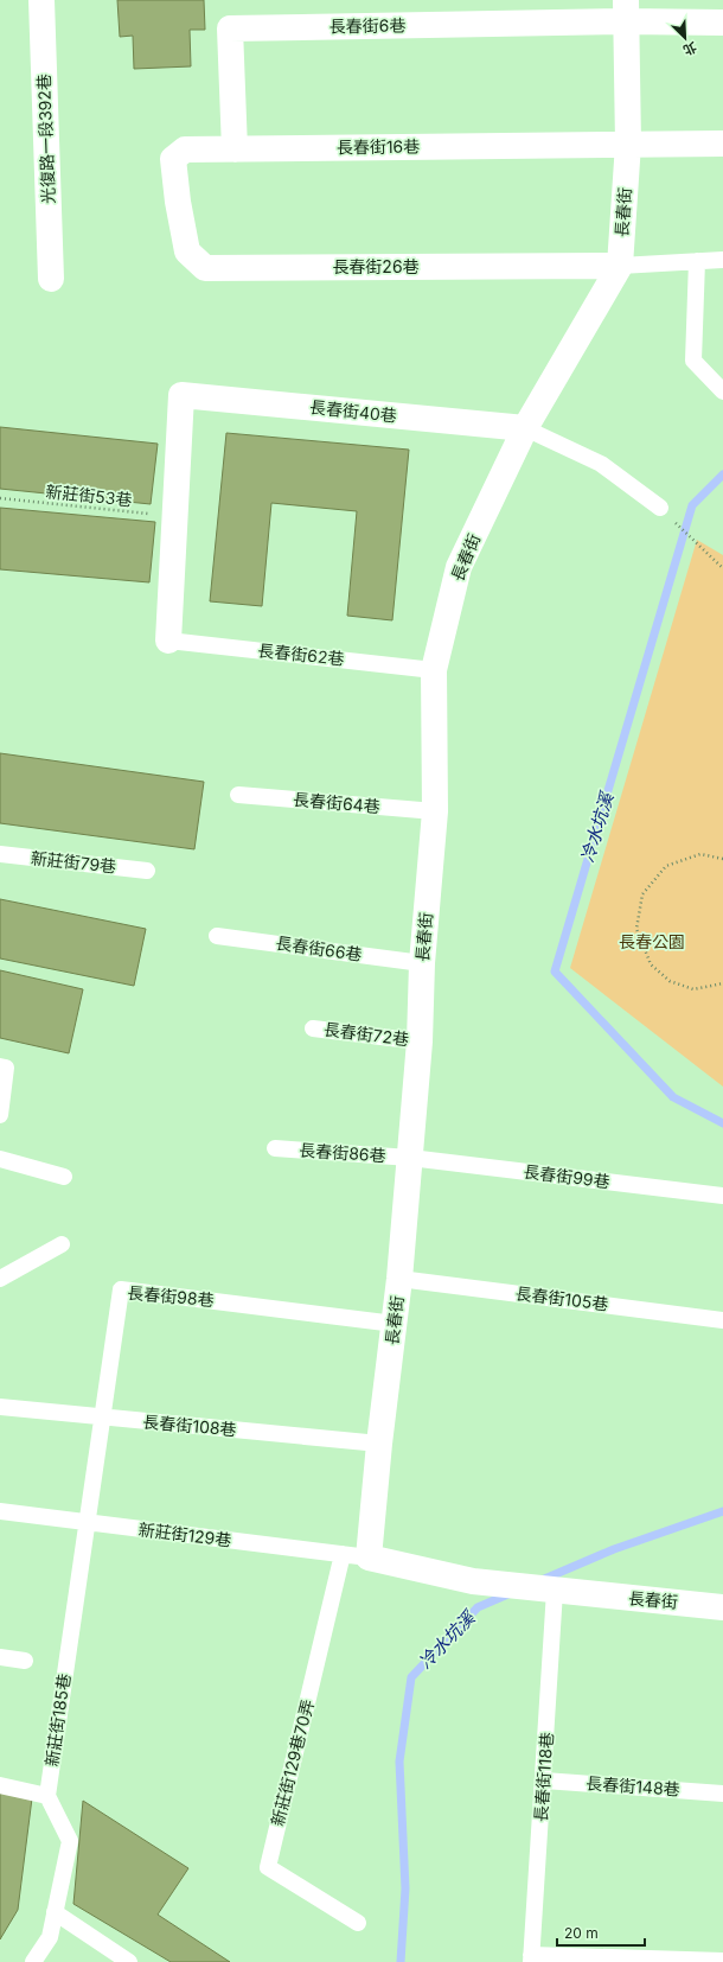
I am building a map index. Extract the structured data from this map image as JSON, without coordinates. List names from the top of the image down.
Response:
{
  "streets": {
    "street": [
      "長春街6巷",
      "光復路一段392巷",
      "長春街16巷",
      "長春街",
      "長春街26巷",
      "長春街40巷"
    ],
    "lane": [
      "長春街62巷",
      "長春街64巷",
      "新莊街79巷",
      "長春街66巷",
      "長春街72巷",
      "長春街86巷",
      "長春街99巷",
      "長春街98巷",
      "長春街105巷",
      "長春街108巷",
      "新莊街129巷",
      "新莊街185巷",
      "新莊街129巷70弄",
      "長春街118巷",
      "長春街148巷"
    ],
    "path": ["新莊街53巷"]
  },
  "crossings": [
    ["長春街6巷", "長春街16巷"],
    ["長春街6巷", "長春街"],
    ["長春街16巷", "長春街"],
    ["長春街16巷", "長春街26巷"],
    ["長春街", "長春街26巷"],
    ["長春街", "長春街40巷"],
    ["長春街", "長春街62巷"],
    ["長春街", "長春街64巷"],
    ["長春街", "長春街66巷"],
    ["長春街", "長春街72巷"],
    ["長春街", "長春街86巷"],
    ["長春街", "長春街99巷"],
    ["長春街", "長春街98巷"],
    ["長春街", "長春街105巷"],
    ["長春街", "長春街108巷"],
    ["長春街", "新莊街129巷"],
    ["長春街", "長春街118巷"],
    ["長春街40巷", "新莊街53巷"],
    ["長春街86巷", "長春街99巷"],
    ["長春街98巷", "長春街108巷"],
    ["長春街98巷", "新莊街129巷"],
    ["長春街98巷", "新莊街185巷"],
    ["新莊街129巷", "新莊街185巷"],
    ["新莊街129巷", "新莊街129巷70弄"],
    ["長春街118巷", "長春街148巷"]
  ],
  "water": ["冷水坑溪"],
  "parks": ["長春公園"],
  "scale_bar": "20 m",
  "north": "bottom right"
}
